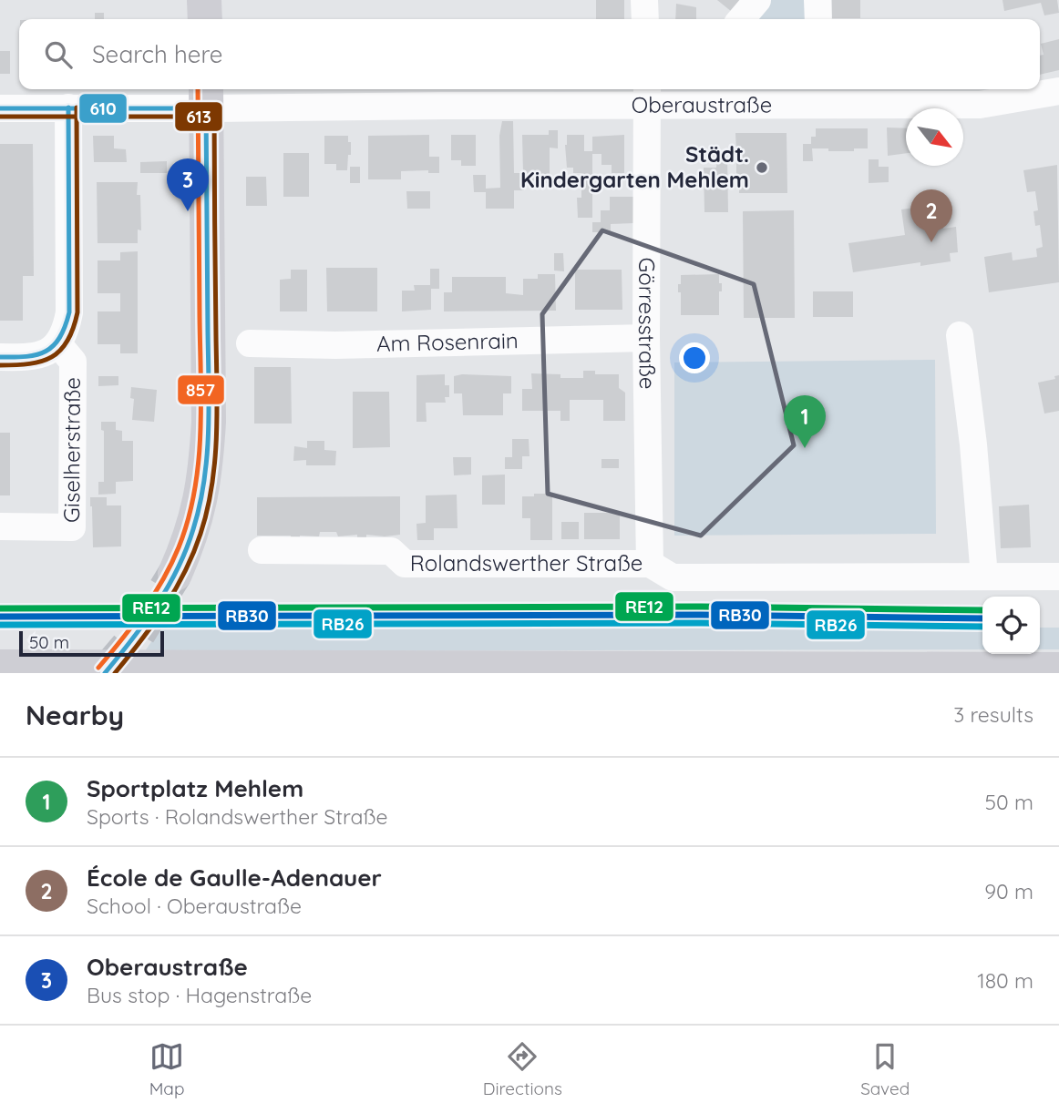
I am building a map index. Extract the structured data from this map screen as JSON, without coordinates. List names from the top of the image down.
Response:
{
  "streets": {
    "street": [
      "Oberaustraße",
      "Görresstraße",
      "Am Rosenrain",
      "Giselherstraße",
      "Rolandswerther Straße"
    ]
  },
  "crossings": [
    ["Oberaustraße", "Görresstraße"],
    ["Oberaustraße", "Giselherstraße"],
    ["Görresstraße", "Am Rosenrain"],
    ["Görresstraße", "Rolandswerther Straße"]
  ],
  "places": ["Städt. Kindergarten Mehlem"],
  "lines": [
    "transit line 857",
    "transit line 610",
    "transit line 613",
    "transit line RE12",
    "transit line RB30",
    "transit line RB26"
  ],
  "scale_bar": "50 m",
  "north": "bottom right",
  "page": {
    "search": "Search here",
    "pins": ["3", "2", "1"],
    "scale": "50 m",
    "heading": ["Nearby", "3 results"],
    "list": [
      {
        "mark": "1",
        "name": "Sportplatz Mehlem",
        "note": "Sports · Rolandswerther Straße",
        "value": "50 m"
      },
      {
        "mark": "2",
        "name": "École de Gaulle-Adenauer",
        "note": "School · Oberaustraße",
        "value": "90 m"
      },
      {
        "mark": "3",
        "name": "Oberaustraße",
        "note": "Bus stop · Hagenstraße",
        "value": "180 m"
      }
    ],
    "nav": ["Map", "Directions", "Saved"]
  }
}
